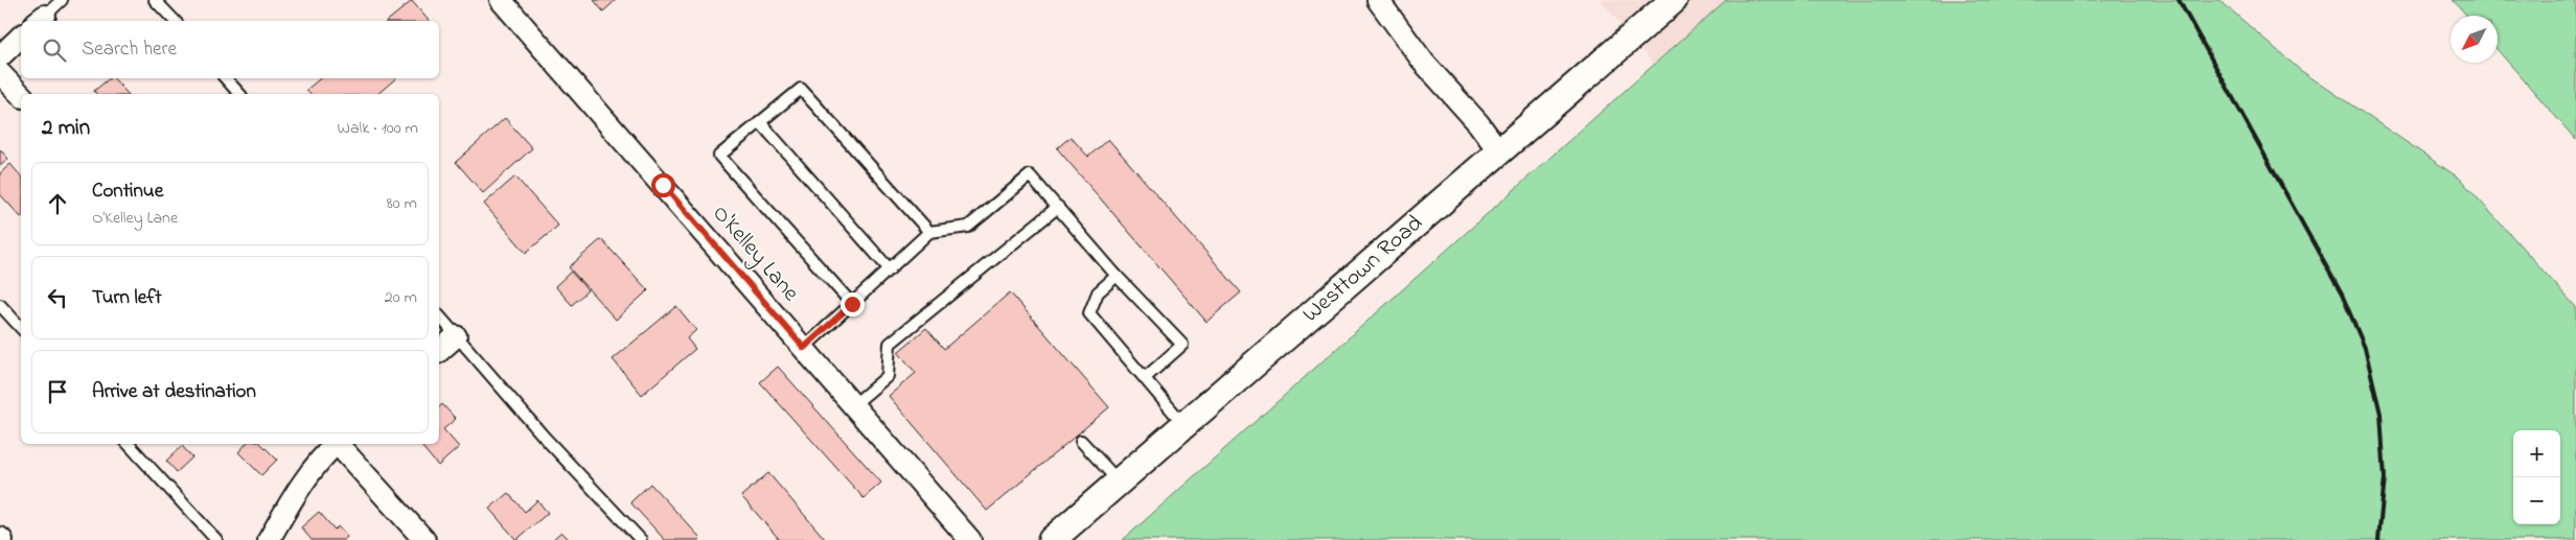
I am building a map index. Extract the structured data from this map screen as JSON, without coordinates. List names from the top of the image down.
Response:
{
  "streets": {
    "street": ["O'Kelley Lane", "Westtown Road"]
  },
  "north": "bottom left",
  "page": {
    "search": "Search here",
    "heading": ["2 min", "Walk · 100 m"],
    "list": [
      ["Continue", "O'Kelley Lane", "80 m"],
      ["Turn left", "20 m"],
      "Arrive at destination"
    ],
    "map_buttons": ["+", "−"]
  }
}
